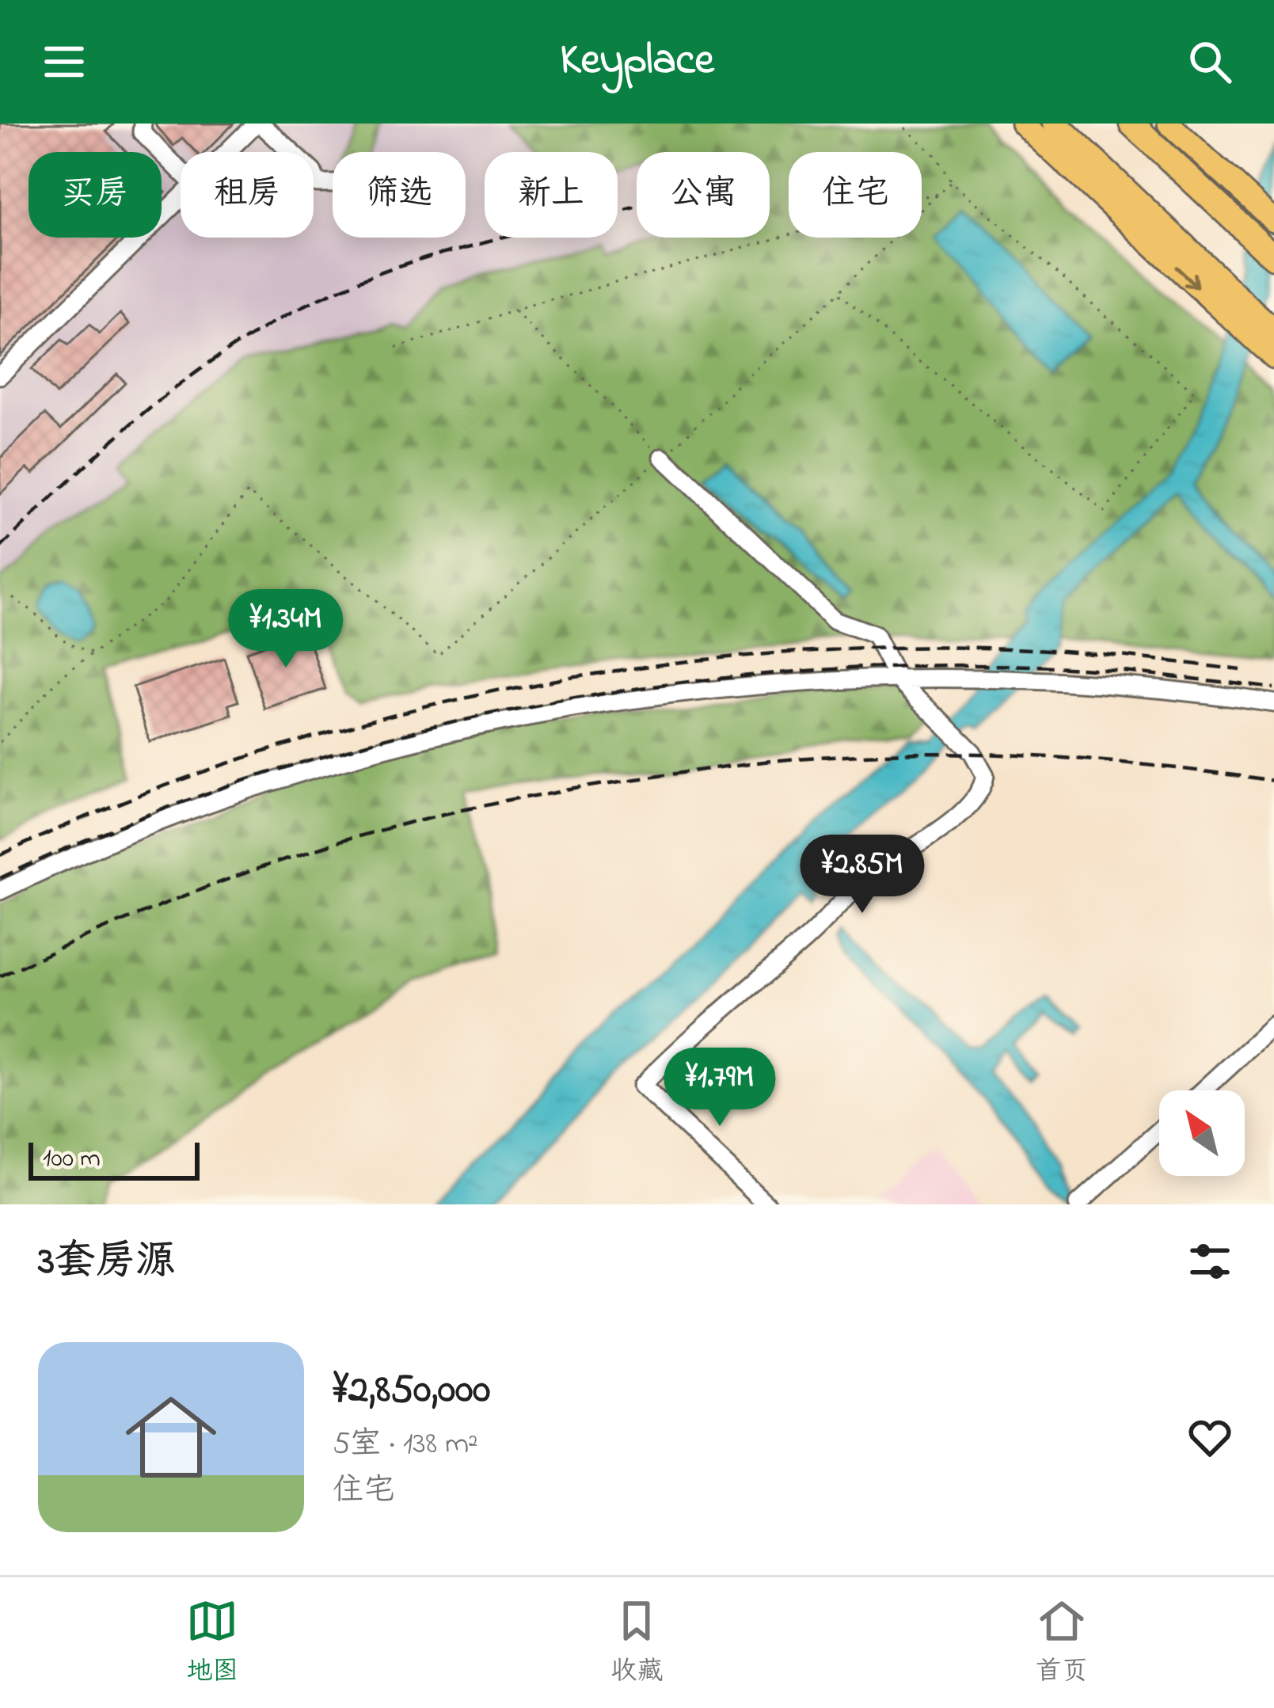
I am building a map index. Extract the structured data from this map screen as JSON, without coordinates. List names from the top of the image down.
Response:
{
  "scale_bar": "100 m",
  "north": "top left",
  "page": {
    "header": "Keyplace",
    "chip": [
      "买房",
      "租房",
      "筛选",
      "新上",
      "公寓",
      "住宅"
    ],
    "price": ["¥1.34M", "¥2.85M", "¥1.79M"],
    "scale": "100 m",
    "heading": "3套房源",
    "list": [
      {
        "name": "¥2,850,000",
        "note": "5室 · 138 m² · 住宅"
      }
    ],
    "tabs": ["地图", "收藏", "首页"]
  }
}
